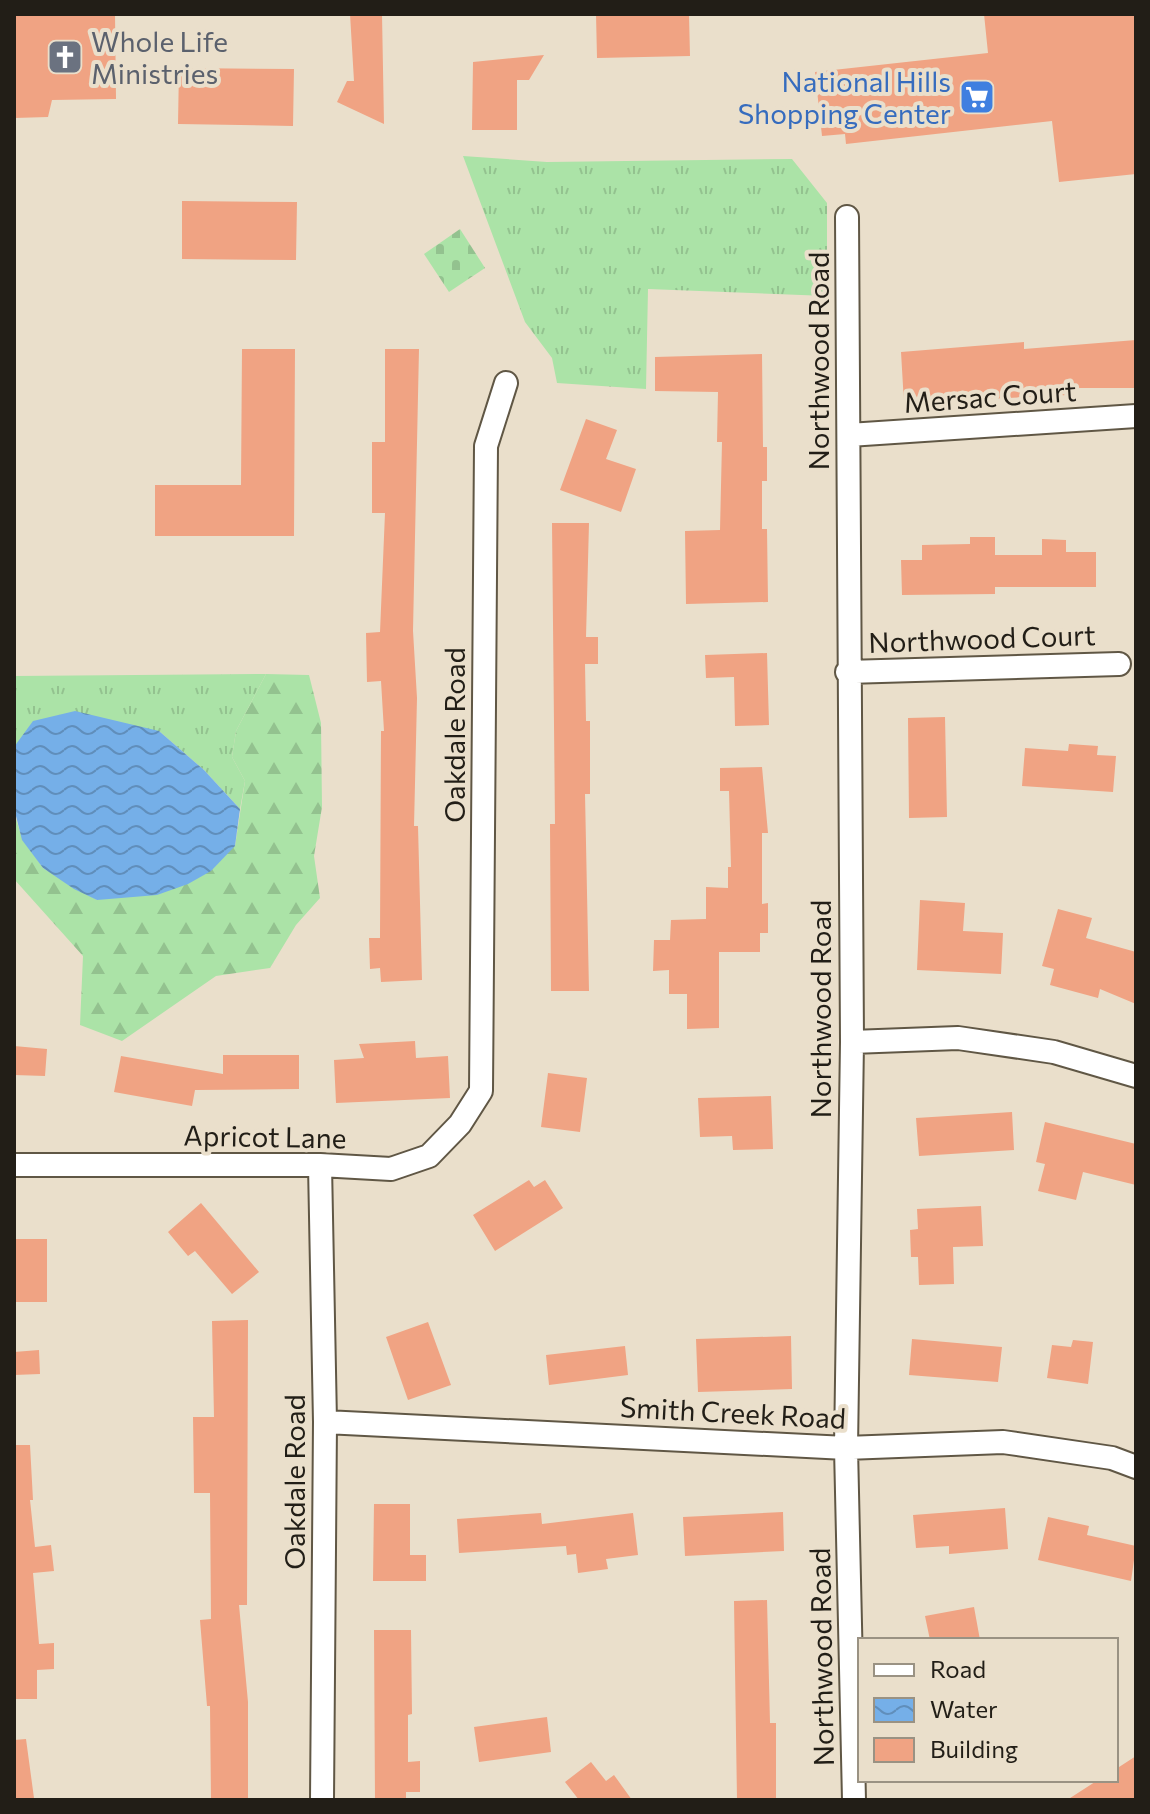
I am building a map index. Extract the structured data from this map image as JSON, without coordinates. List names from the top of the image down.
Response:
{
  "streets": {
    "street": [
      "Northwood Road",
      "Mersac Court",
      "Northwood Court",
      "Oakdale Road",
      "Apricot Lane",
      "Smith Creek Road"
    ]
  },
  "crossings": [
    ["Northwood Road", "Mersac Court"],
    ["Northwood Road", "Northwood Court"],
    ["Northwood Road", "Smith Creek Road"],
    ["Oakdale Road", "Apricot Lane"],
    ["Oakdale Road", "Smith Creek Road"]
  ],
  "places": {
    "church": ["Whole Life Ministries"],
    "supermarket": ["National Hills Shopping Center"]
  },
  "legend": ["Road", "Water", "Building"]
}
